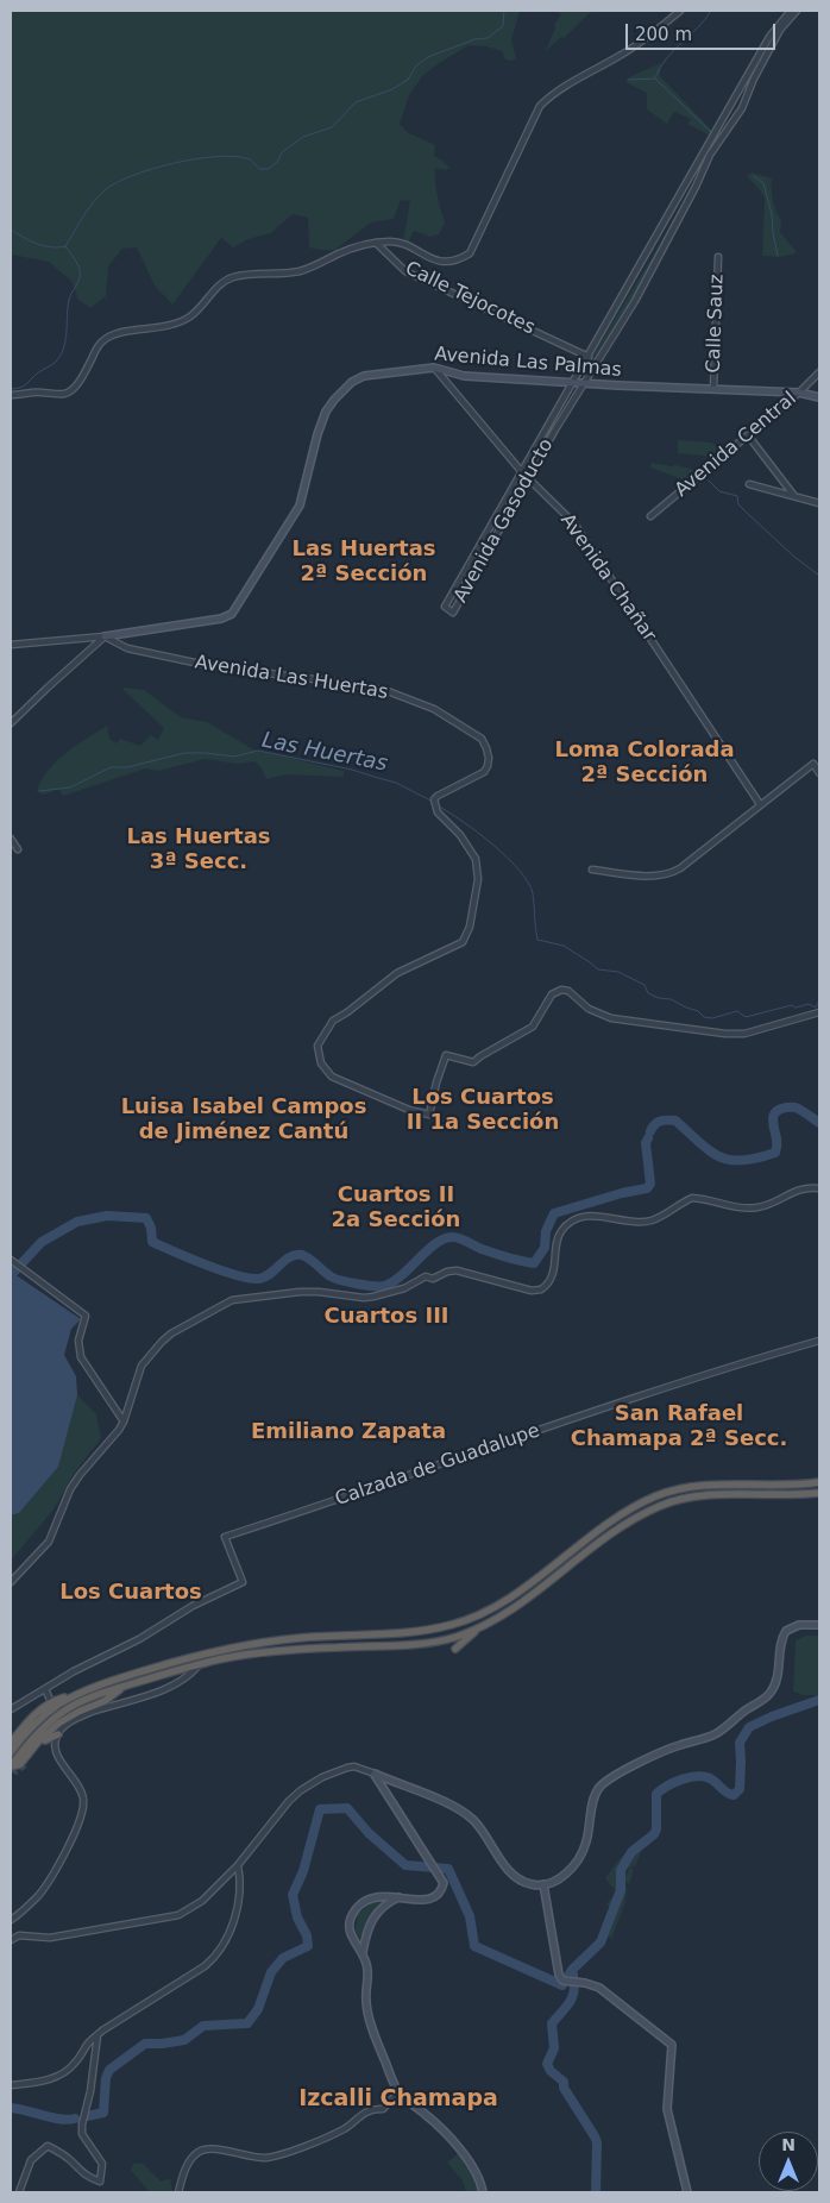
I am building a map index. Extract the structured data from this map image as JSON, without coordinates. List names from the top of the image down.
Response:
{
  "streets": {
    "main road": ["Avenida Las Palmas"],
    "street": [
      "Calle Tejocotes",
      "Calle Sauz",
      "Avenida Central",
      "Avenida Gasoducto",
      "Avenida Chañar",
      "Avenida Las Huertas",
      "Calzada de Guadalupe"
    ]
  },
  "crossings": [
    ["Calle Tejocotes", "Avenida Gasoducto"],
    ["Calle Sauz", "Avenida Las Palmas"],
    ["Avenida Las Palmas", "Avenida Central"],
    ["Avenida Las Palmas", "Avenida Gasoducto"],
    ["Avenida Las Palmas", "Avenida Chañar"],
    ["Avenida Las Palmas", "Avenida Las Huertas"],
    ["Avenida Gasoducto", "Avenida Chañar"]
  ],
  "districts": [
    "Las Huertas 2ª Sección",
    "Loma Colorada 2ª Sección",
    "Las Huertas 3ª Secc.",
    "Los Cuartos II 1a Sección",
    "Luisa Isabel Campos de Jiménez Cantú",
    "Cuartos II 2a Sección",
    "Cuartos III",
    "San Rafael Chamapa 2ª Secc.",
    "Emiliano Zapata",
    "Los Cuartos",
    "Izcalli Chamapa"
  ],
  "water": ["Las Huertas"],
  "scale_bar": "200 m",
  "north": "top"
}
